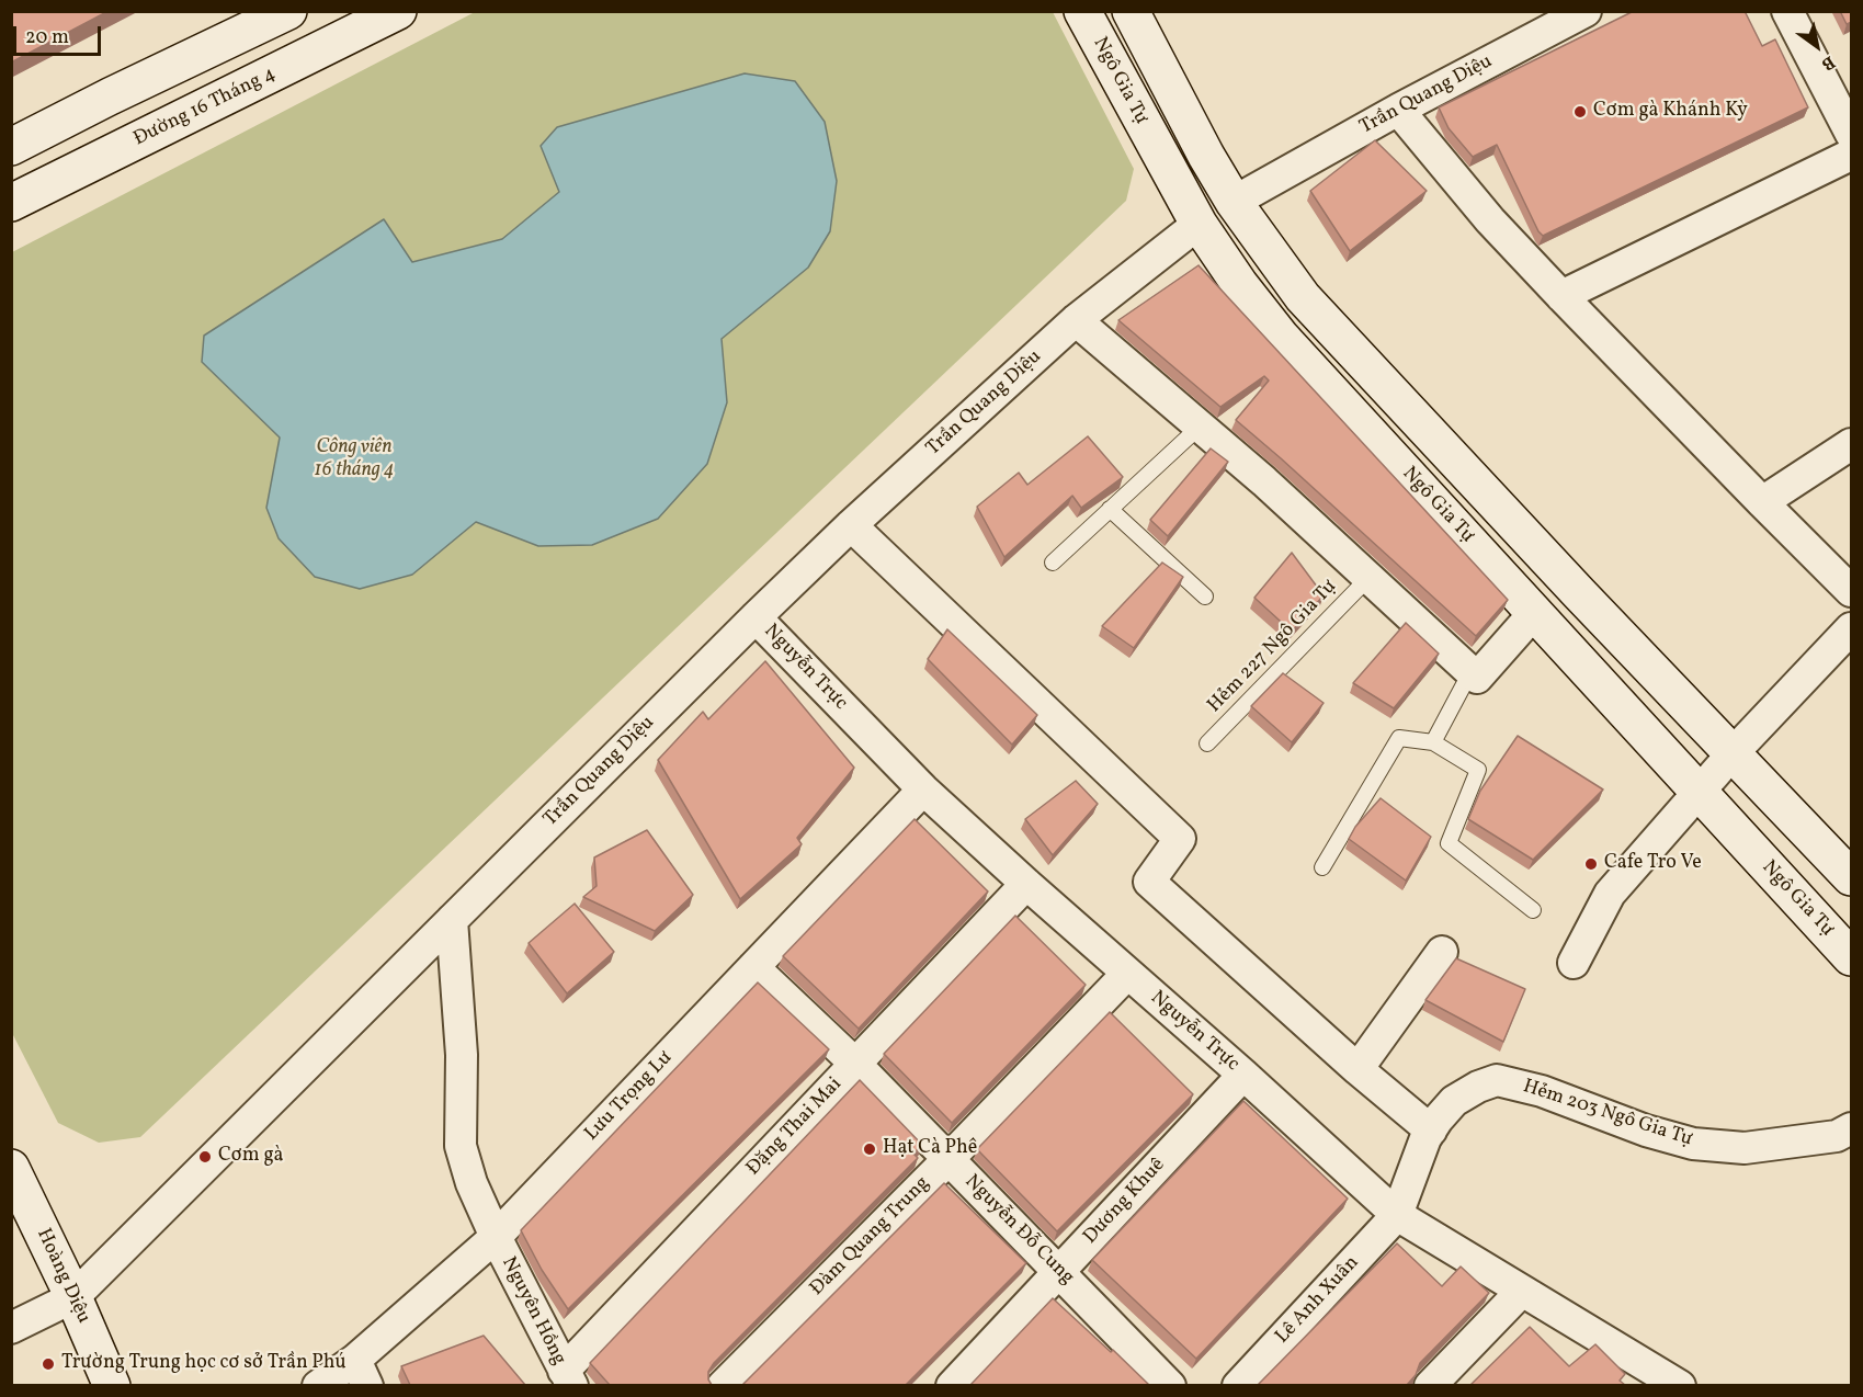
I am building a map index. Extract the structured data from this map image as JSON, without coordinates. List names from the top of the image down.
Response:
{
  "streets": {
    "main road": ["Ngô Gia Tự", "Đường 16 Tháng 4", "Hoàng Diệu"],
    "street": [
      "Trần Quang Diệu",
      "Nguyễn Trực",
      "Lưu Trọng Lư",
      "Hẻm 203 Ngô Gia Tự",
      "Đặng Thai Mai",
      "Dương Khuê",
      "Nguyễn Đỗ Cung",
      "Đàm Quang Trung",
      "Lê Anh Xuân",
      "Nguyên Hồng"
    ],
    "lane": ["Hẻm 227 Ngô Gia Tự"]
  },
  "crossings": [
    ["Ngô Gia Tự", "Trần Quang Diệu"],
    ["Trần Quang Diệu", "Nguyễn Trực"],
    ["Trần Quang Diệu", "Hoàng Diệu"],
    ["Trần Quang Diệu", "Nguyên Hồng"],
    ["Nguyễn Trực", "Lưu Trọng Lư"],
    ["Nguyễn Trực", "Hẻm 203 Ngô Gia Tự"],
    ["Nguyễn Trực", "Đặng Thai Mai"],
    ["Nguyễn Trực", "Dương Khuê"],
    ["Nguyễn Trực", "Đàm Quang Trung"],
    ["Nguyễn Trực", "Lê Anh Xuân"],
    ["Lưu Trọng Lư", "Nguyễn Đỗ Cung"],
    ["Lưu Trọng Lư", "Nguyên Hồng"],
    ["Hẻm 203 Ngô Gia Tự", "Lê Anh Xuân"],
    ["Đặng Thai Mai", "Nguyễn Đỗ Cung"],
    ["Đặng Thai Mai", "Nguyên Hồng"],
    ["Dương Khuê", "Nguyễn Đỗ Cung"],
    ["Nguyễn Đỗ Cung", "Đàm Quang Trung"]
  ],
  "parks": ["Công viên 16 tháng 4"],
  "places": [
    "Cơm gà Khánh Kỳ",
    "Cafe Tro Ve",
    "Hạt Cà Phê",
    "Cơm gà",
    "Trường Trung học cơ sở Trần Phú"
  ],
  "scale_bar": "20 m",
  "north": "bottom right"
}
